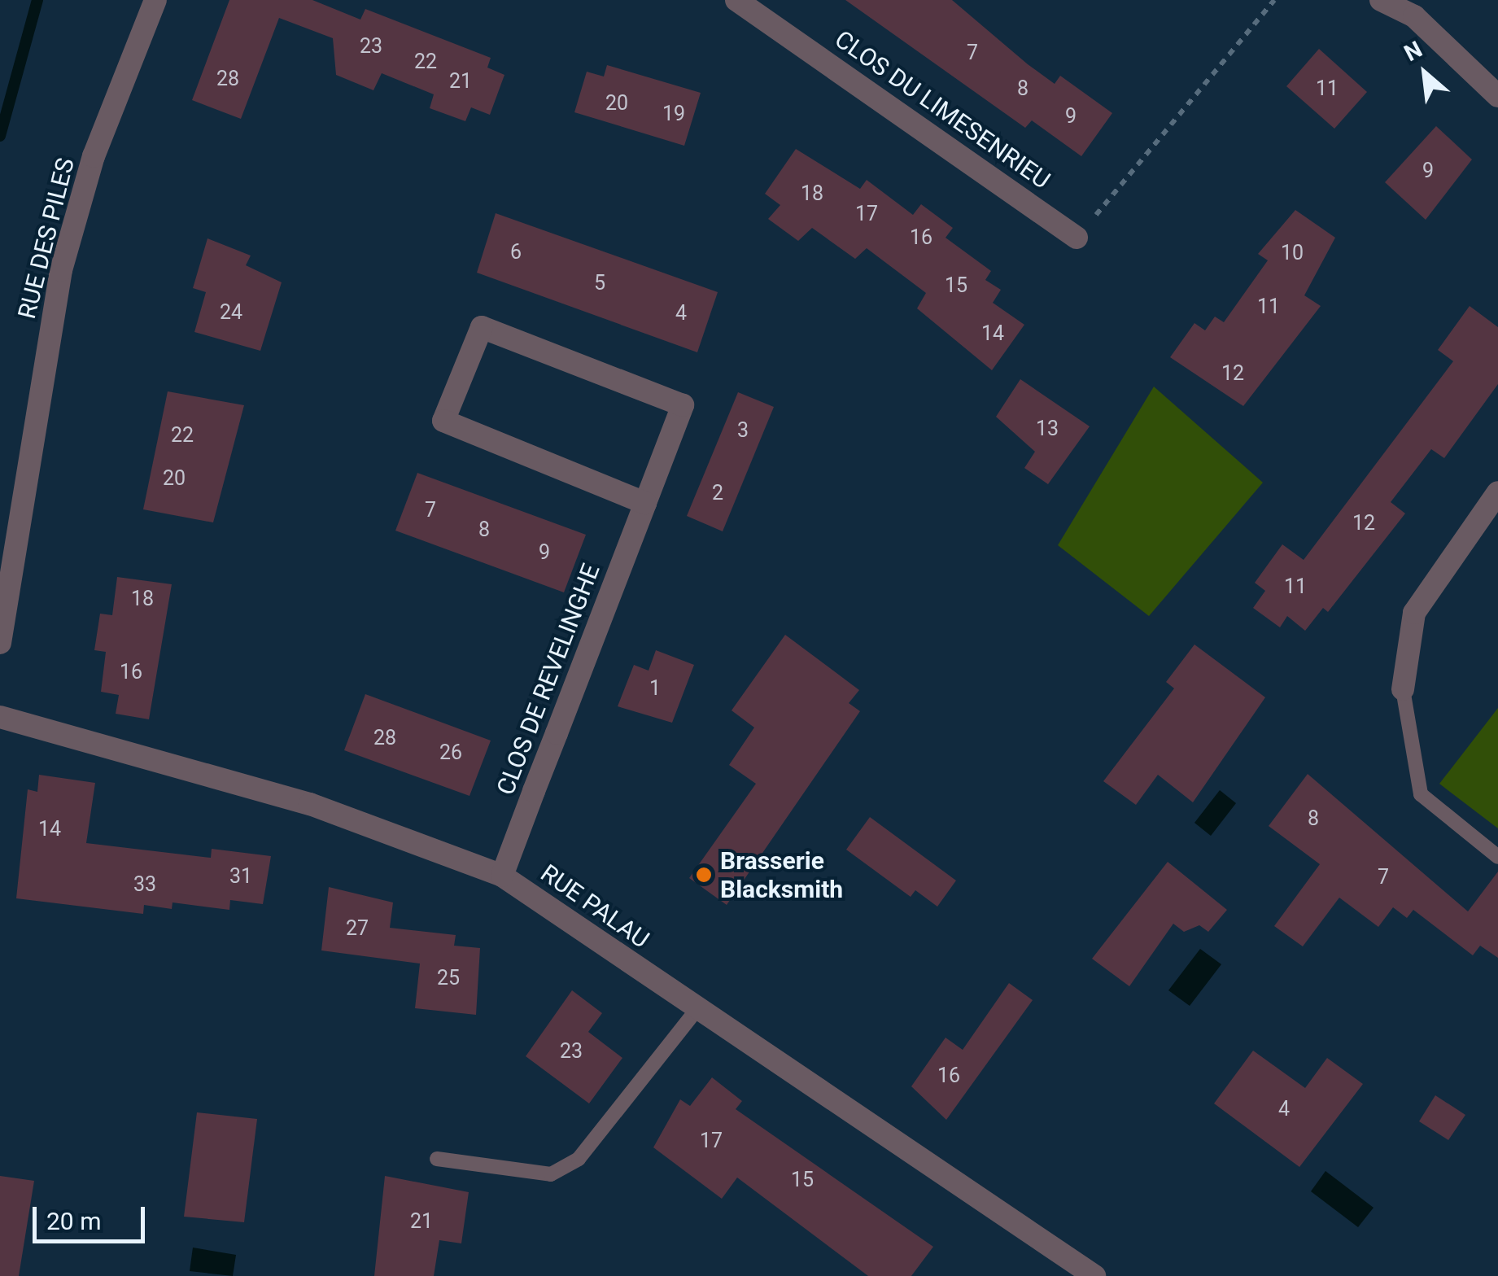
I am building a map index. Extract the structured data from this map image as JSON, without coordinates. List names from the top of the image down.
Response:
{
  "streets": {
    "street": [
      "CLOS DU LIMESENRIEU",
      "RUE DES PILES",
      "CLOS DE REVELINGHE",
      "RUE PALAU"
    ]
  },
  "crossings": [
    ["CLOS DE REVELINGHE", "RUE PALAU"]
  ],
  "places": ["Brasserie Blacksmith"],
  "house_numbers": [
    "23",
    "7",
    "22",
    "28",
    "21",
    "8",
    "11",
    "20",
    "19",
    "9",
    "9",
    "18",
    "17",
    "16",
    "6",
    "10",
    "5",
    "15",
    "11",
    "24",
    "4",
    "14",
    "12",
    "13",
    "3",
    "22",
    "20",
    "2",
    "7",
    "12",
    "8",
    "9",
    "11",
    "18",
    "16",
    "1",
    "28",
    "26",
    "8",
    "14",
    "31",
    "7",
    "33",
    "27",
    "25",
    "23",
    "16",
    "4",
    "17",
    "15",
    "21"
  ],
  "scale_bar": "20 m",
  "north": "top left"
}
